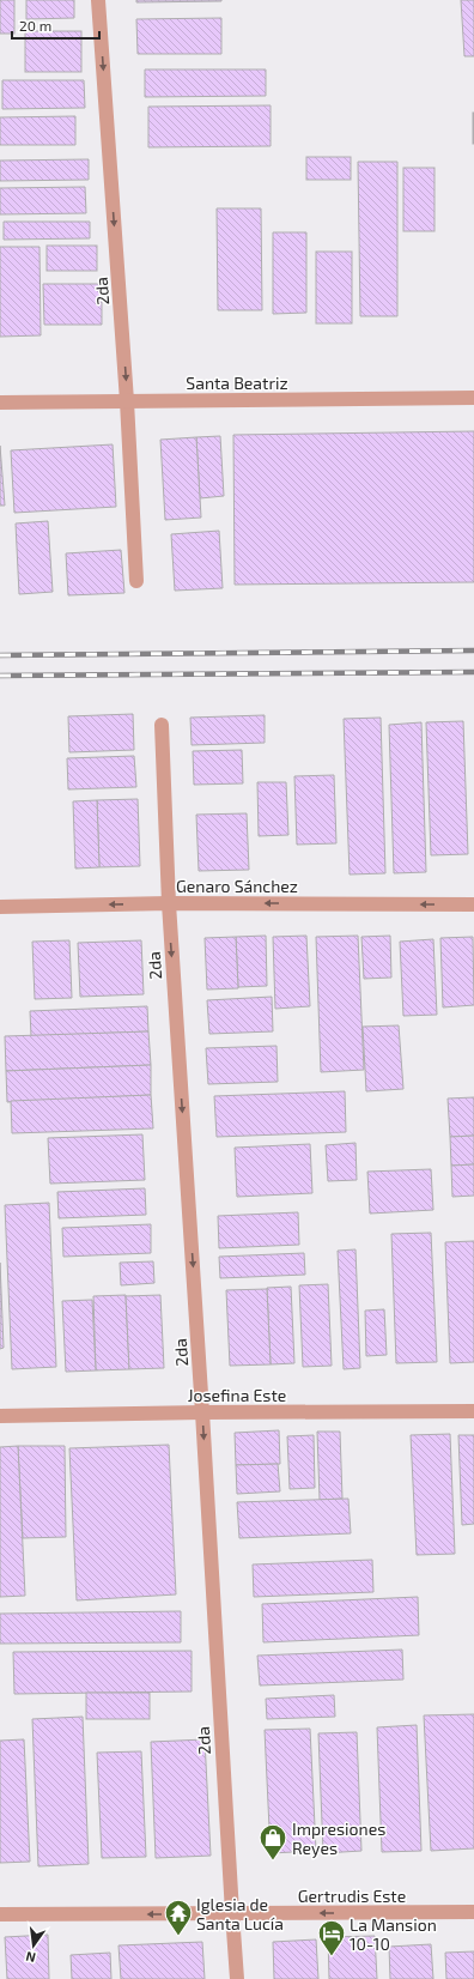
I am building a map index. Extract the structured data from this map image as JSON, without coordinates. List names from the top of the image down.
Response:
{
  "streets": {
    "street": [
      "2da",
      "Santa Beatriz",
      "Genaro Sánchez",
      "Josefina Este",
      "Gertrudis Este"
    ]
  },
  "crossings": [
    ["2da", "Santa Beatriz"],
    ["2da", "Genaro Sánchez"],
    ["2da", "Josefina Este"],
    ["2da", "Gertrudis Este"]
  ],
  "one_way": ["2da", "Genaro Sánchez", "Gertrudis Este"],
  "places": {
    "shop": ["Impresiones Reyes"],
    "temple": ["Iglesia de Santa Lucía"],
    "hotel": ["La Mansion 10-10"]
  },
  "scale_bar": "20 m",
  "north": "bottom"
}
